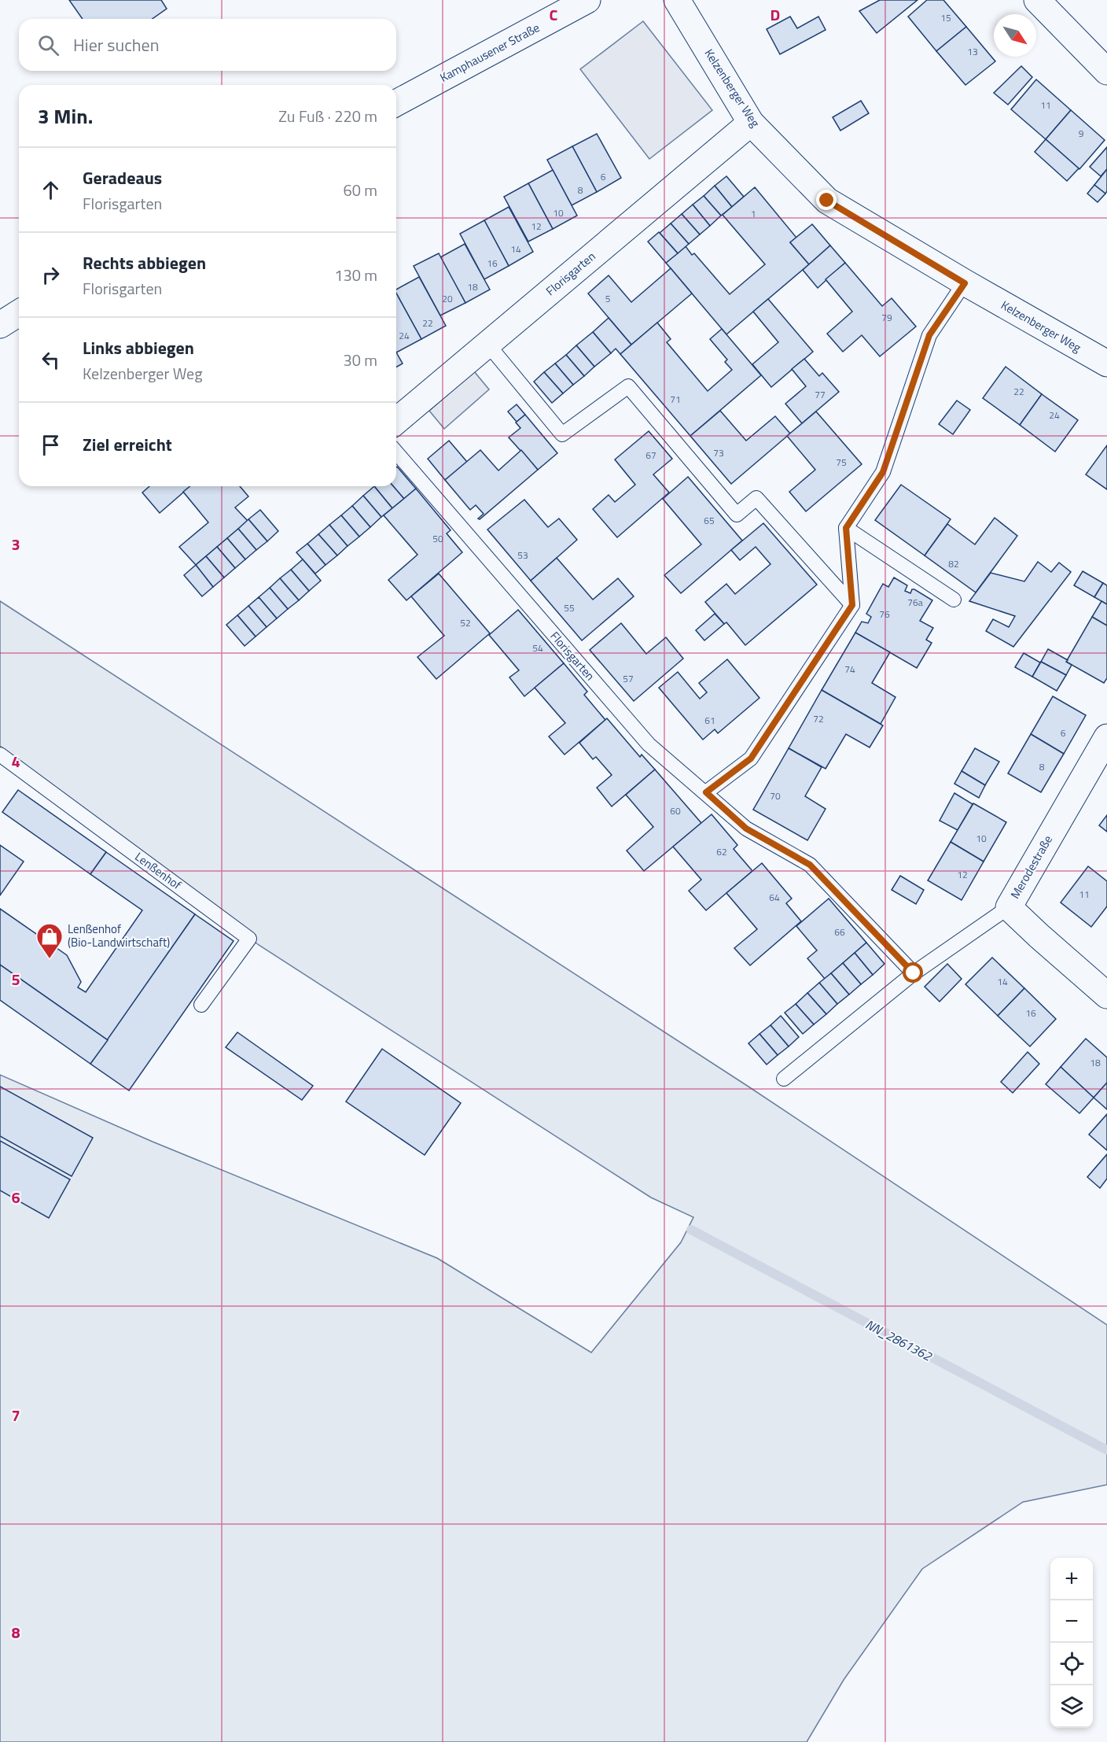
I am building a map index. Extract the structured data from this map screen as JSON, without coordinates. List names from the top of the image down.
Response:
{
  "streets": {
    "street": [
      "Kamphausener Straße",
      "Kelzenberger Weg",
      "Florisgarten",
      "Merodestraße"
    ],
    "lane": ["Lenßenhof"]
  },
  "crossings": [
    ["Kelzenberger Weg", "Florisgarten"]
  ],
  "water": ["NN_2861362"],
  "places": {
    "shop": ["Lenßenhof (Bio-Landwirtschaft)"]
  },
  "house_numbers": [
    "15",
    "13",
    "11",
    "9",
    "6",
    "8",
    "10",
    "1",
    "12",
    "14",
    "16",
    "18",
    "20",
    "5",
    "79",
    "22",
    "24",
    "22",
    "77",
    "71",
    "24",
    "73",
    "67",
    "75",
    "65",
    "50",
    "53",
    "82",
    "76a",
    "55",
    "76",
    "52",
    "54",
    "74",
    "57",
    "72",
    "61",
    "6",
    "8",
    "70",
    "60",
    "10",
    "62",
    "12",
    "11",
    "64",
    "66",
    "14",
    "16",
    "18"
  ],
  "north": "bottom right",
  "page": {
    "search": "Hier suchen",
    "heading": ["3 Min.", "Zu Fuß · 220 m"],
    "list": [
      ["Geradeaus", "Florisgarten", "60 m"],
      ["Rechts abbiegen", "Florisgarten", "130 m"],
      ["Links abbiegen", "Kelzenberger Weg", "30 m"],
      "Ziel erreicht"
    ],
    "map_buttons": ["+", "−"]
  },
  "grid": {
    "columns": ["C", "D"],
    "rows": [
      "3",
      "4",
      "5",
      "6",
      "7",
      "8"
    ]
  }
}
